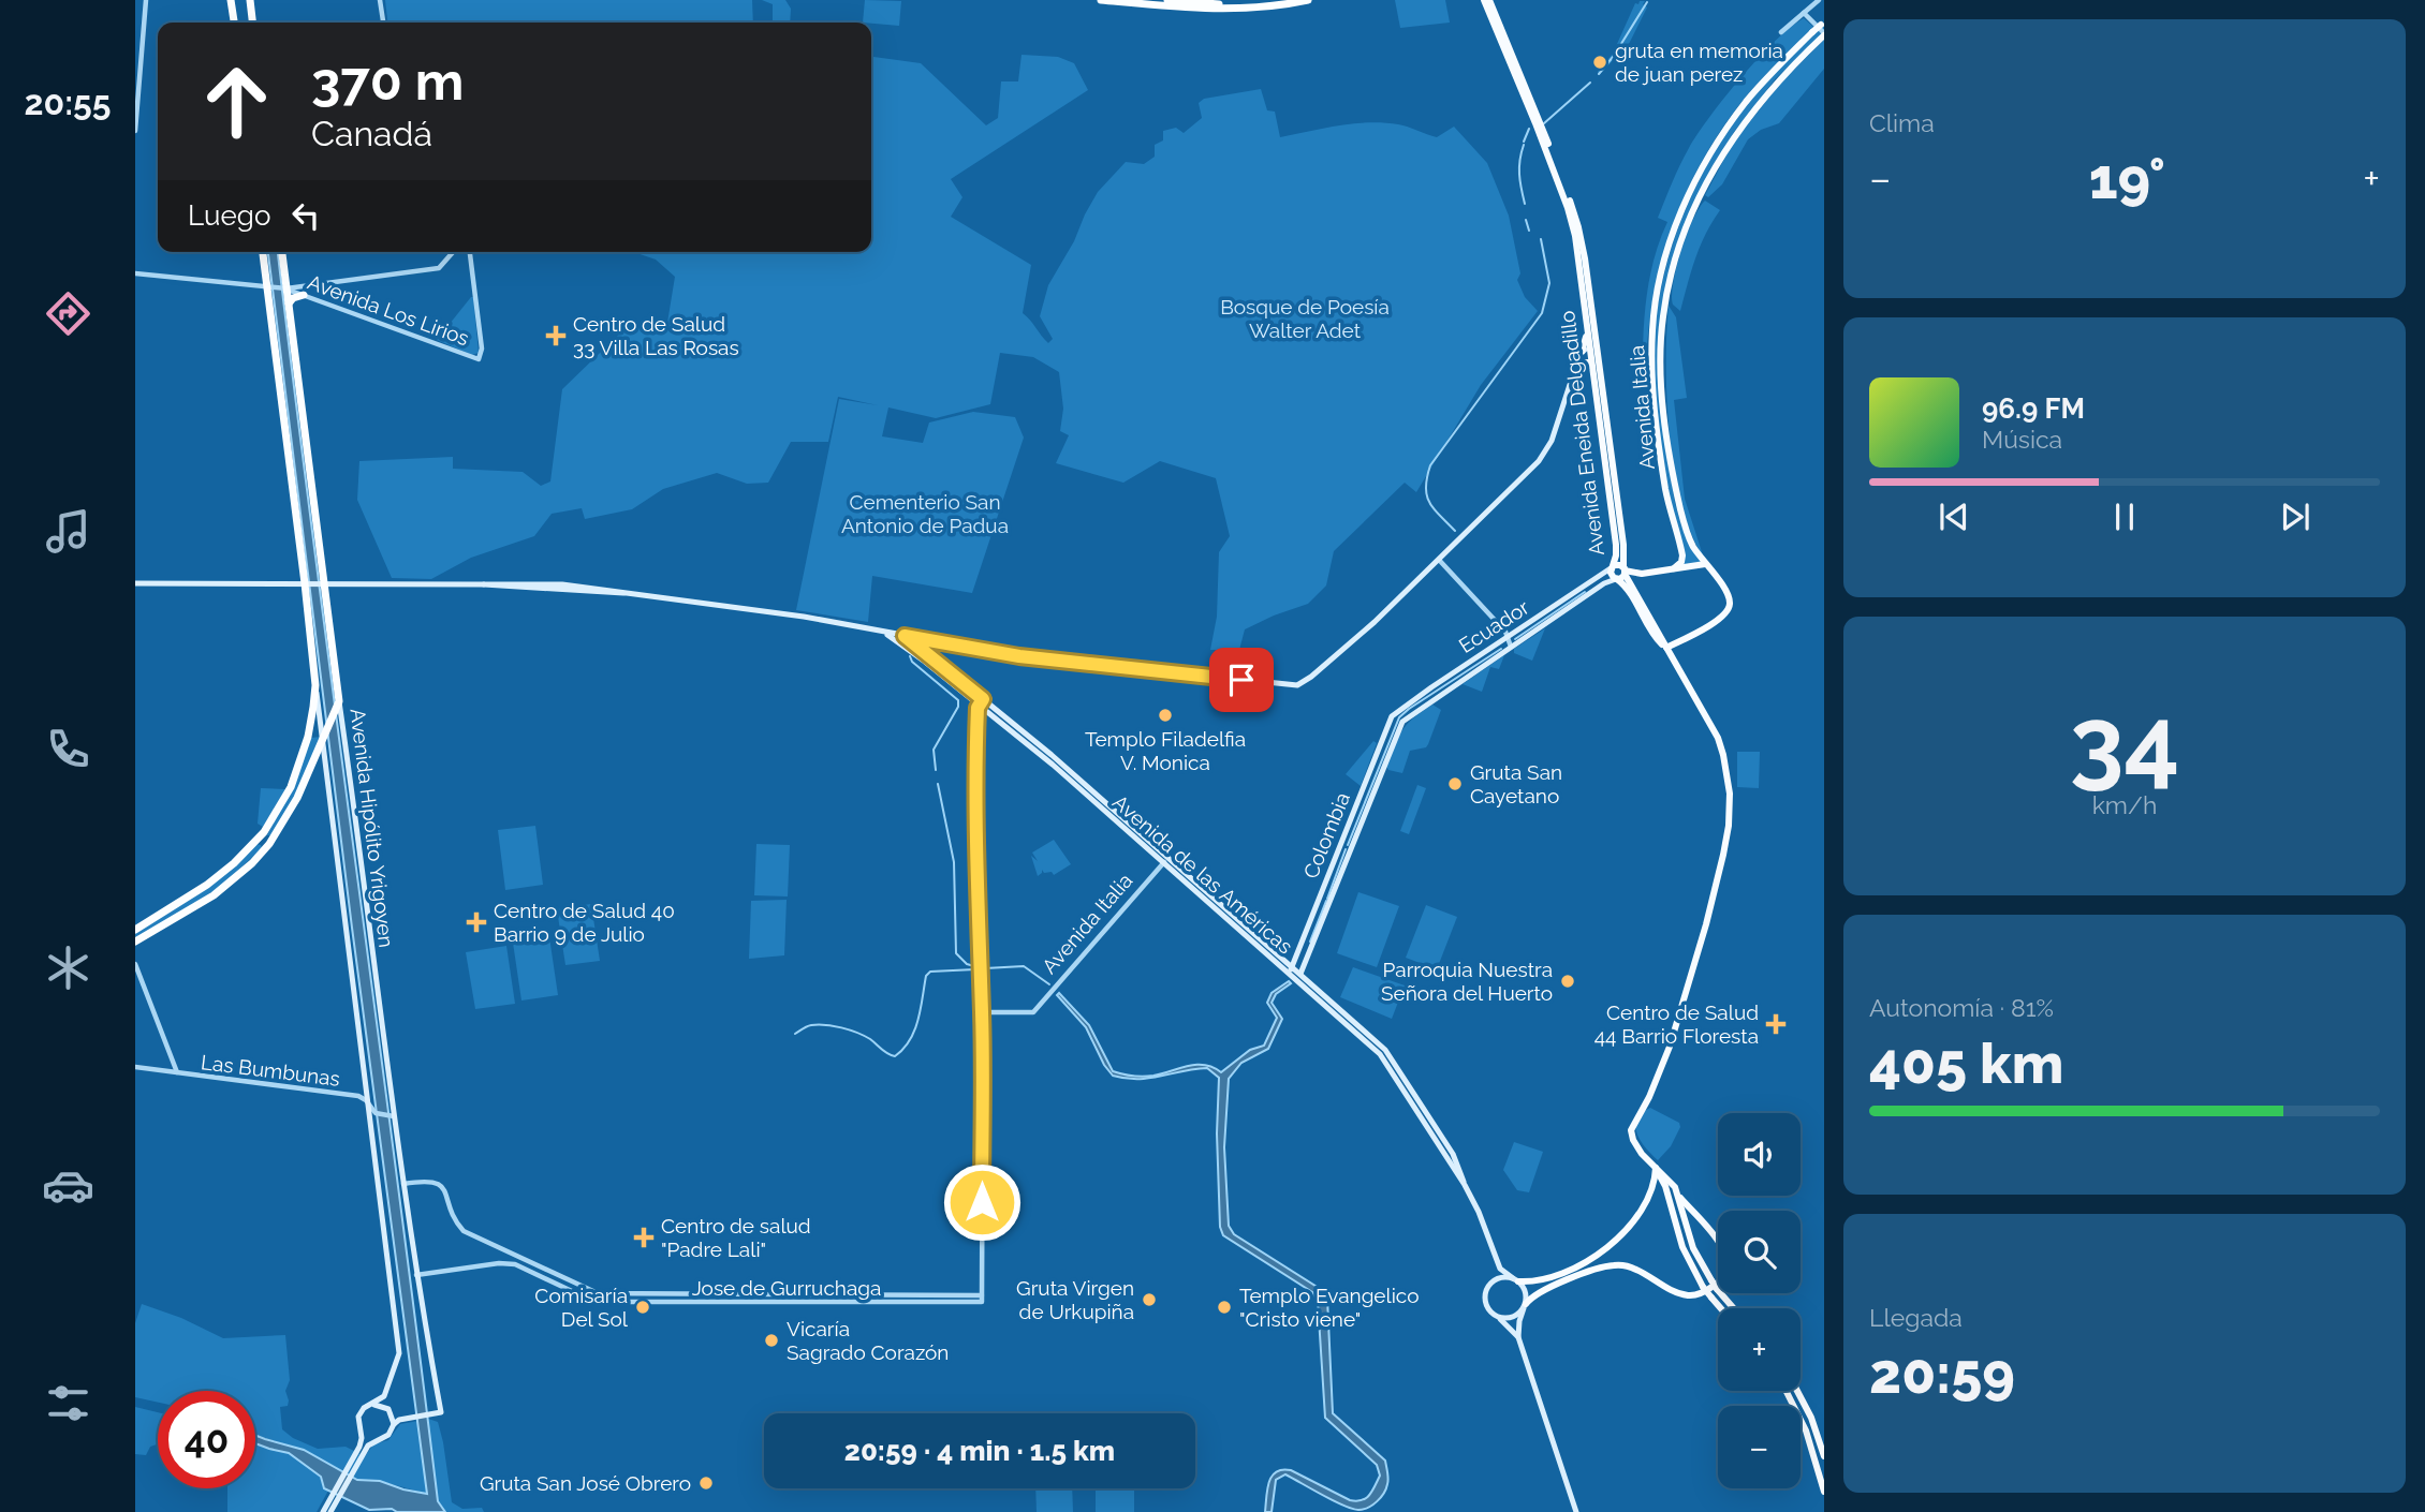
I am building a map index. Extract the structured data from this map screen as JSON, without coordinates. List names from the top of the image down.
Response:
{
  "streets": {
    "highway": ["Avenida Hipólito Yrigoyen"],
    "main road": [
      "Avenida Italia",
      "Avenida Eneida Delgadillo",
      "Ecuador",
      "Colombia",
      "Avenida de las Américas"
    ],
    "street": ["Avenida Los Lirios", "Las Bumbunas", "Jose de Gurruchaga"]
  },
  "crossings": [
    ["Avenida Los Lirios", "Avenida Hipólito Yrigoyen"],
    ["Avenida Italia", "Avenida Eneida Delgadillo"],
    ["Avenida Italia", "Avenida de las Américas"],
    ["Avenida Eneida Delgadillo", "Ecuador"],
    ["Ecuador", "Colombia"],
    ["Ecuador", "Avenida de las Américas"],
    ["Avenida Hipólito Yrigoyen", "Las Bumbunas"],
    ["Avenida Hipólito Yrigoyen", "Jose de Gurruchaga"],
    ["Colombia", "Avenida de las Américas"]
  ],
  "parks": ["Bosque de Poesía Walter Adet", "Cementerio San Antonio de Padua"],
  "places": {
    "other": [
      "gruta en memoria de juan perez",
      "Templo Filadelfia V. Monica",
      "Gruta San Cayetano",
      "Parroquia Nuestra Señora del Huerto",
      "Gruta Virgen de Urkupiña",
      "Comisaría Del Sol",
      "Templo Evangelico \"Cristo viene\"",
      "Vicaría Sagrado Corazón",
      "Gruta San José Obrero"
    ],
    "health": [
      "Centro de Salud 33 Villa Las Rosas",
      "Centro de Salud 40 Barrio 9 de Julio",
      "Centro de Salud 44 Barrio Floresta",
      "Centro de salud \"Padre Lali\""
    ]
  },
  "page": {
    "tabs": "20:55",
    "tile": [
      "Clima",
      ["34", "km/h"],
      ["Autonomía · 81%", "405 km"],
      ["Llegada", "20:59"]
    ],
    "turn": ["370 m", "Canadá"],
    "heat": ["−", "19°", "+"],
    "then": "Luego",
    "song": ["96.9 FM", "Música"],
    "map_buttons": ["+", "−"],
    "limit": "40",
    "trip": "20:59 · 4 min · 1.5 km"
  }
}
